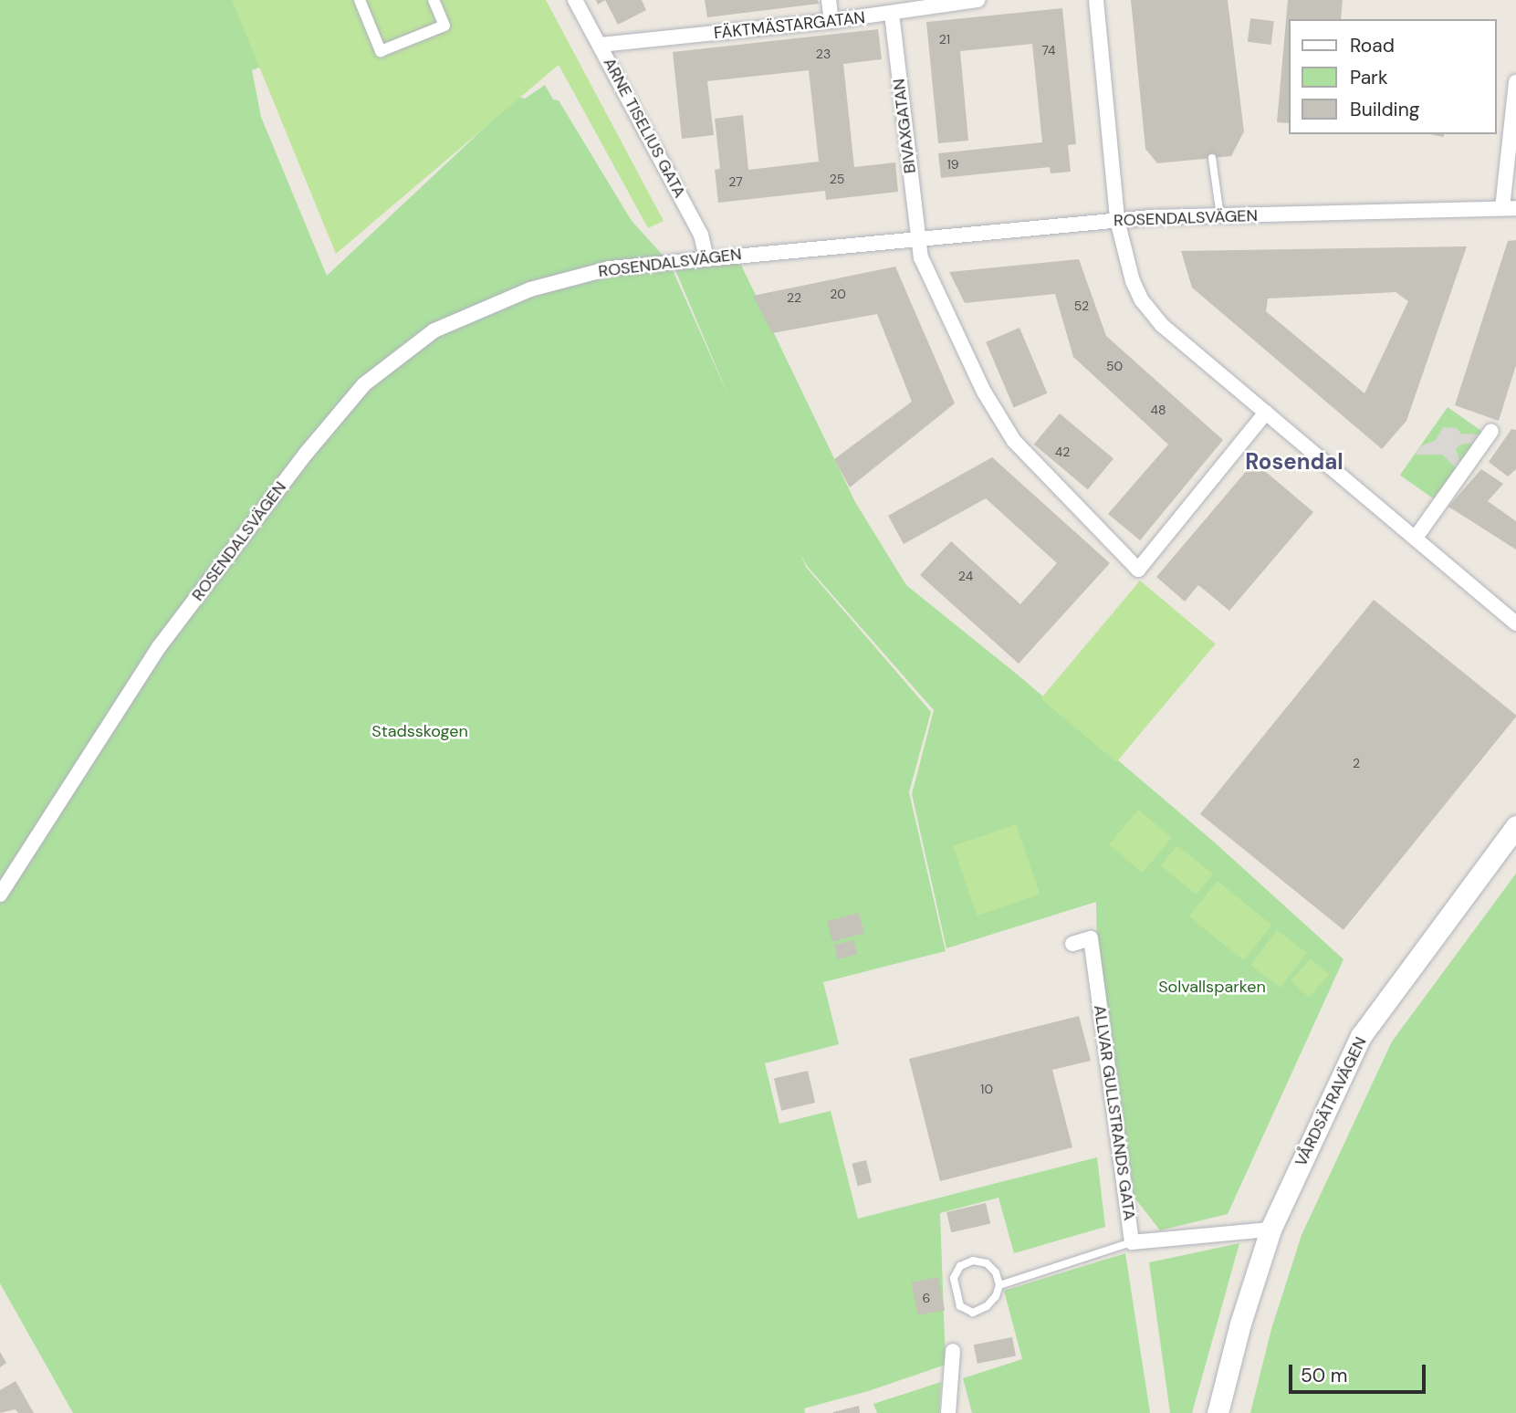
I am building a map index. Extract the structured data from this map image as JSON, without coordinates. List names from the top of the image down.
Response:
{
  "streets": {
    "main road": ["VÅRDSÄTRAVÄGEN"],
    "street": [
      "FÄKTMÄSTARGATAN",
      "BIVAXGATAN",
      "ARNE TISELIUS GATA",
      "ROSENDALSVÄGEN",
      "ALLVAR GULLSTRANDS GATA"
    ]
  },
  "crossings": [
    ["FÄKTMÄSTARGATAN", "BIVAXGATAN"],
    ["FÄKTMÄSTARGATAN", "ARNE TISELIUS GATA"],
    ["BIVAXGATAN", "ROSENDALSVÄGEN"],
    ["ARNE TISELIUS GATA", "ROSENDALSVÄGEN"],
    ["VÅRDSÄTRAVÄGEN", "ALLVAR GULLSTRANDS GATA"]
  ],
  "districts": ["Rosendal"],
  "parks": ["Stadsskogen", "Solvallsparken"],
  "house_numbers": [
    "21",
    "74",
    "23",
    "19",
    "25",
    "27",
    "20",
    "22",
    "52",
    "50",
    "48",
    "42",
    "24",
    "2",
    "10",
    "6"
  ],
  "legend": ["Road", "Park", "Building"],
  "scale_bar": "50 m"
}
